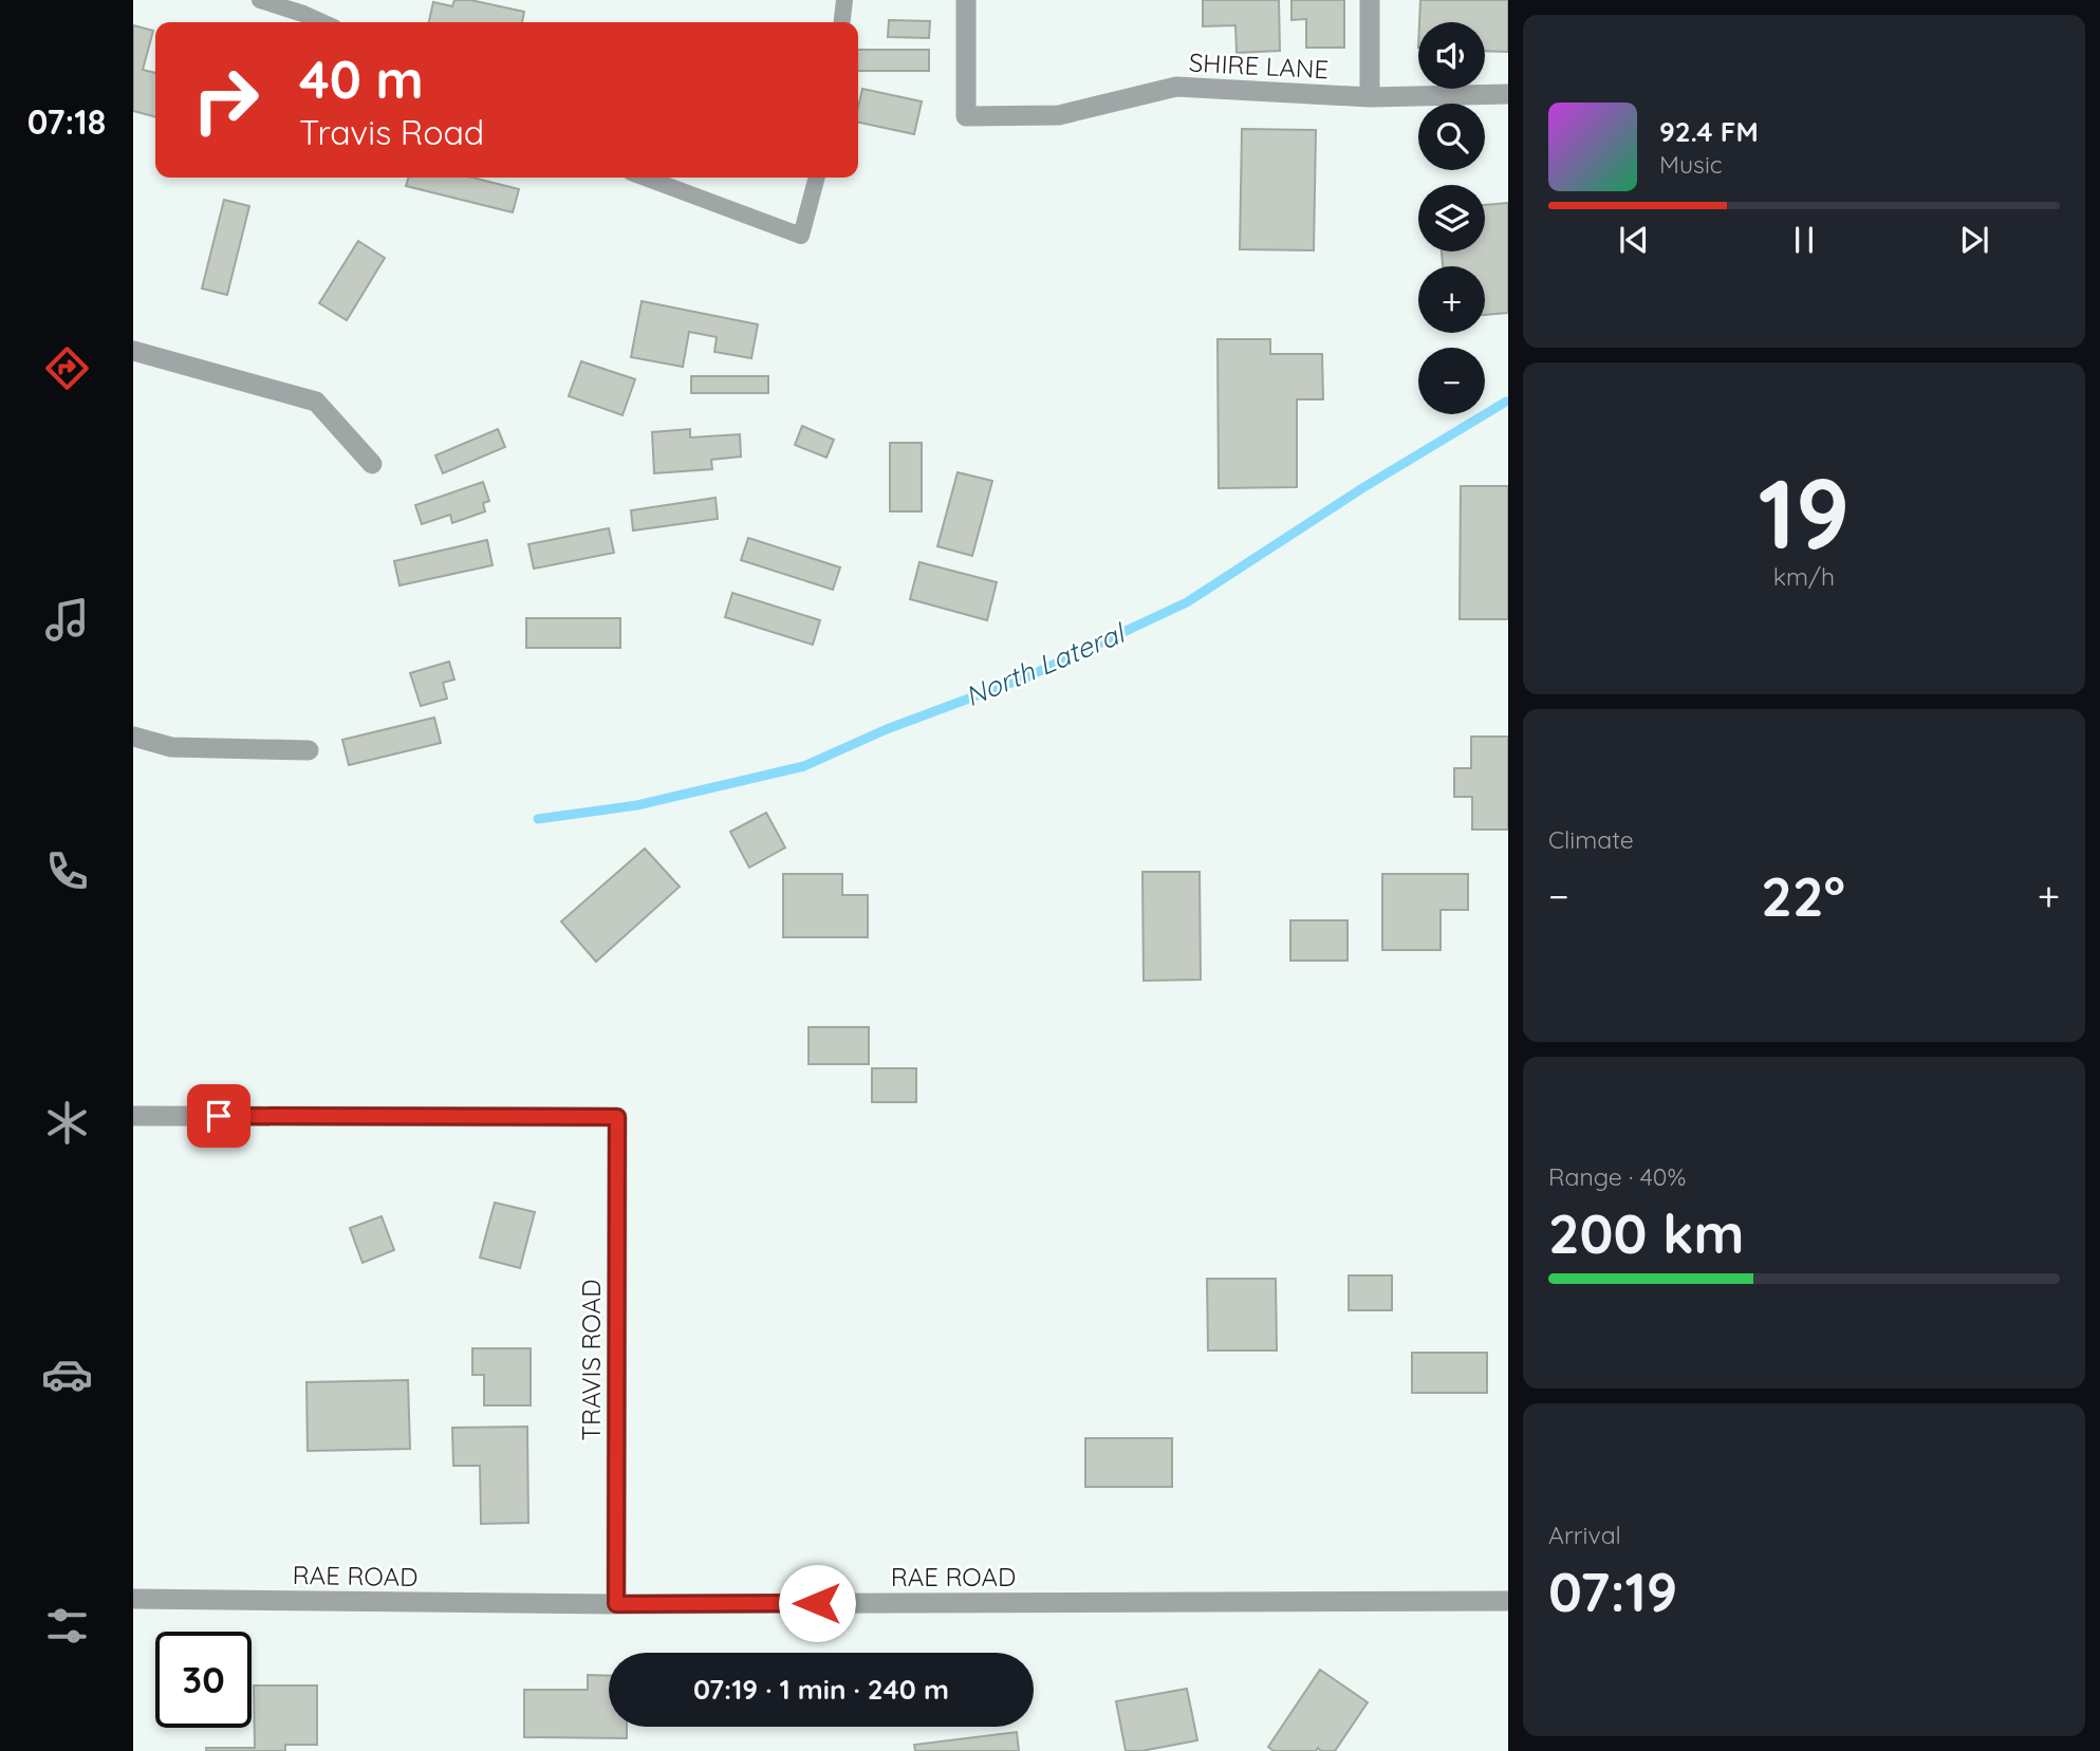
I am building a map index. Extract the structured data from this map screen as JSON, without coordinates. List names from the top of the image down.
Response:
{
  "streets": {
    "street": ["SHIRE LANE", "TRAVIS ROAD", "RAE ROAD"]
  },
  "crossings": [
    ["TRAVIS ROAD", "RAE ROAD"]
  ],
  "water": ["North Lateral"],
  "page": {
    "tabs": "07:18",
    "map_buttons": ["+", "−"],
    "turn": ["40 m", "Travis Road"],
    "song": ["92.4 FM", "Music"],
    "tile": [
      ["19", "km/h"],
      "Climate",
      ["Range · 40%", "200 km"],
      ["Arrival", "07:19"]
    ],
    "heat": ["−", "22°", "+"],
    "limit": "30",
    "trip": "07:19 · 1 min · 240 m"
  }
}
